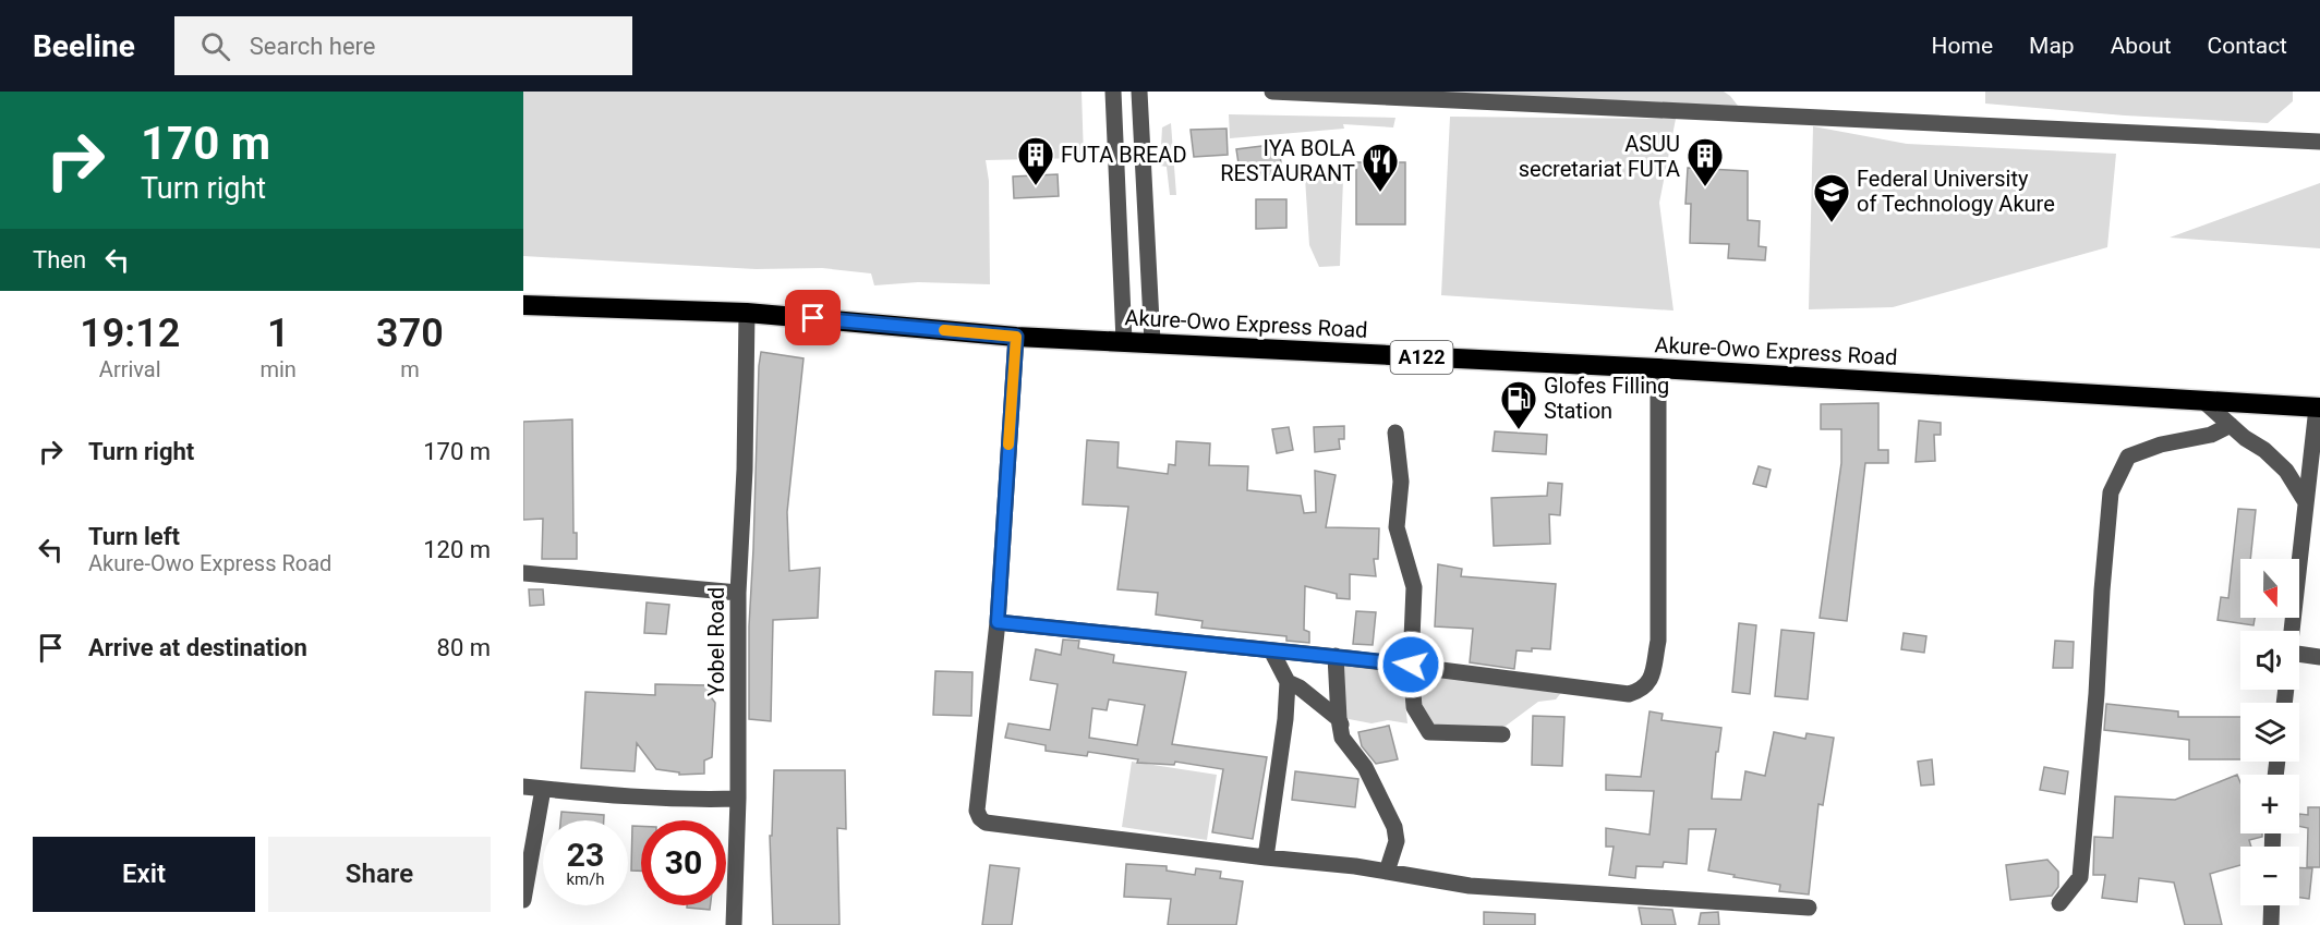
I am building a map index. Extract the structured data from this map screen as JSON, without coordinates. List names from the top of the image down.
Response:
{
  "streets": {
    "highway": ["Akure-Owo Express Road", "A122"],
    "street": ["Yobel Road"]
  },
  "crossings": [
    ["Akure-Owo Express Road", "Yobel Road"]
  ],
  "places": {
    "building": ["FUTA BREAD", "ASUU secretariat FUTA"],
    "restaurant": ["IYA BOLA RESTAURANT"],
    "school or university": ["Federal University of Technology Akure"],
    "fuel station": ["Glofes Filling Station"]
  },
  "north": "bottom",
  "page": {
    "header": "Beeline",
    "search": "Search here",
    "nav": [
      "Home",
      "Map",
      "About",
      "Contact"
    ],
    "turn": ["170 m", "Turn right"],
    "then": "Then",
    "eta": [
      "19:12",
      "Arrival",
      "1",
      "min",
      "370",
      "m"
    ],
    "list": [
      {
        "name": "Turn right",
        "value": "170 m"
      },
      {
        "name": "Turn left",
        "note": "Akure-Owo Express Road",
        "value": "120 m"
      },
      {
        "name": "Arrive at destination",
        "value": "80 m"
      }
    ],
    "map_buttons": ["+", "−"],
    "speed": "23 km/h",
    "limit": "30",
    "buttons": ["Exit", "Share"]
  }
}
